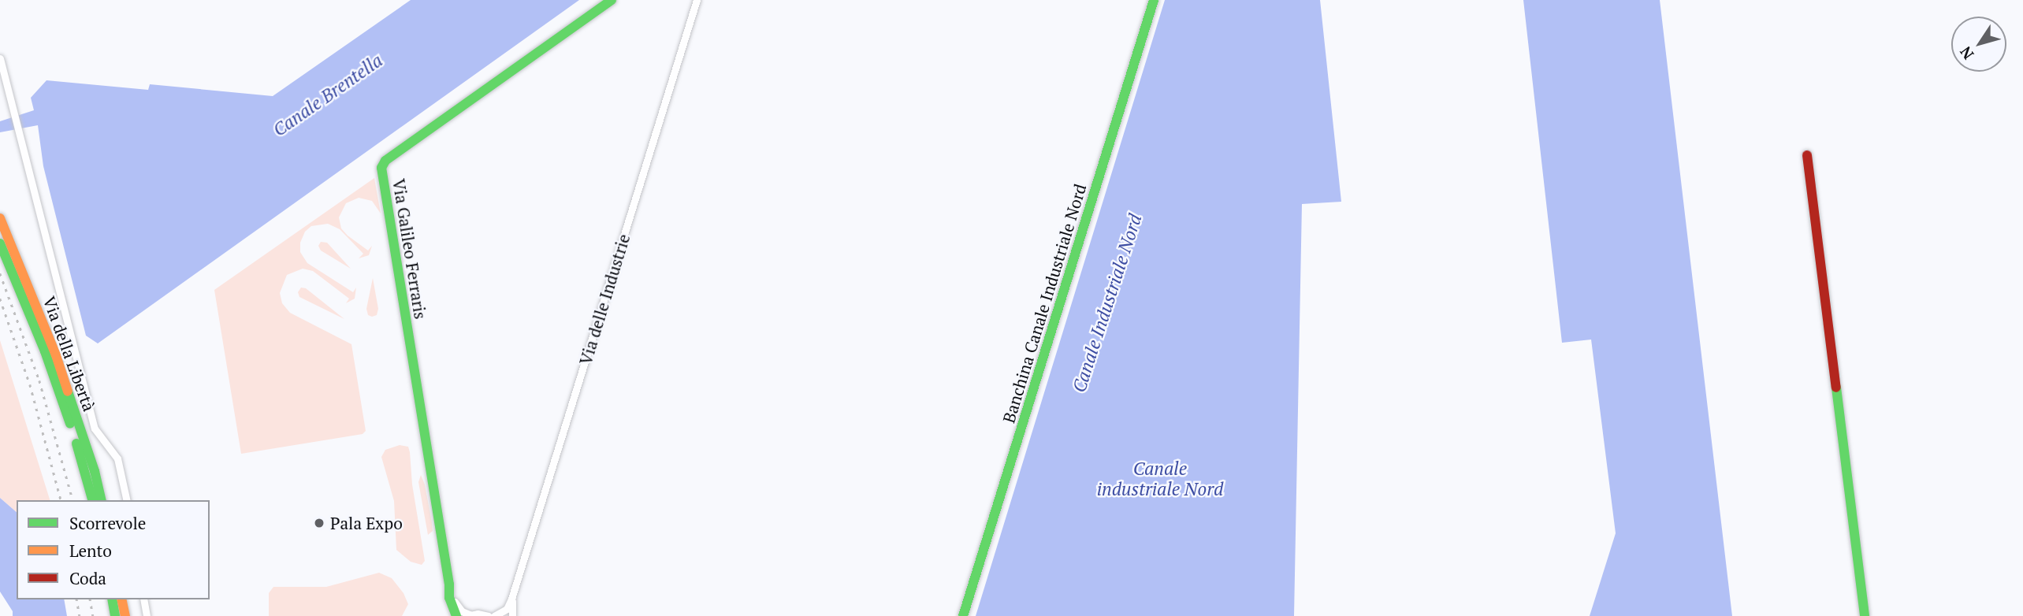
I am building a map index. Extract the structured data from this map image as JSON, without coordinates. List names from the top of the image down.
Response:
{
  "streets": {
    "main road": ["Via Galileo Ferraris", "Banchina Canale Industriale Nord", "Via della Libertà"],
    "street": ["Via delle Industrie"]
  },
  "water": ["Canale Brentella", "Canale Industriale Nord", "Canale industriale Nord"],
  "places": ["Pala Expo"],
  "legend": ["Scorrevole", "Lento", "Coda"],
  "north": "bottom left"
}
